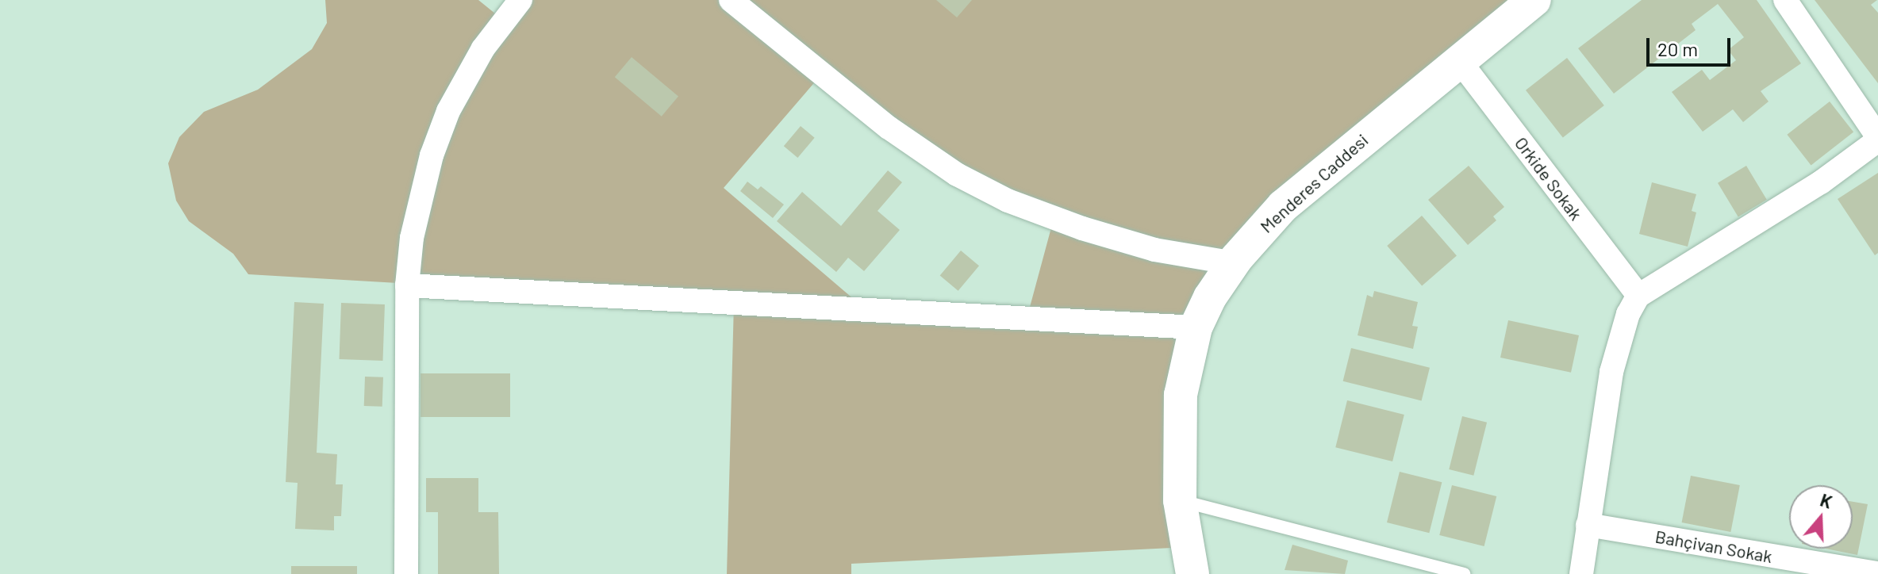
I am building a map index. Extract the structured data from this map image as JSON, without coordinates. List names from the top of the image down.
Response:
{
  "streets": {
    "street": ["Orkide Sokak", "Menderes Caddesi", "Bahçivan Sokak"]
  },
  "crossings": [
    ["Orkide Sokak", "Menderes Caddesi"]
  ],
  "scale_bar": "20 m",
  "north": "top"
}
